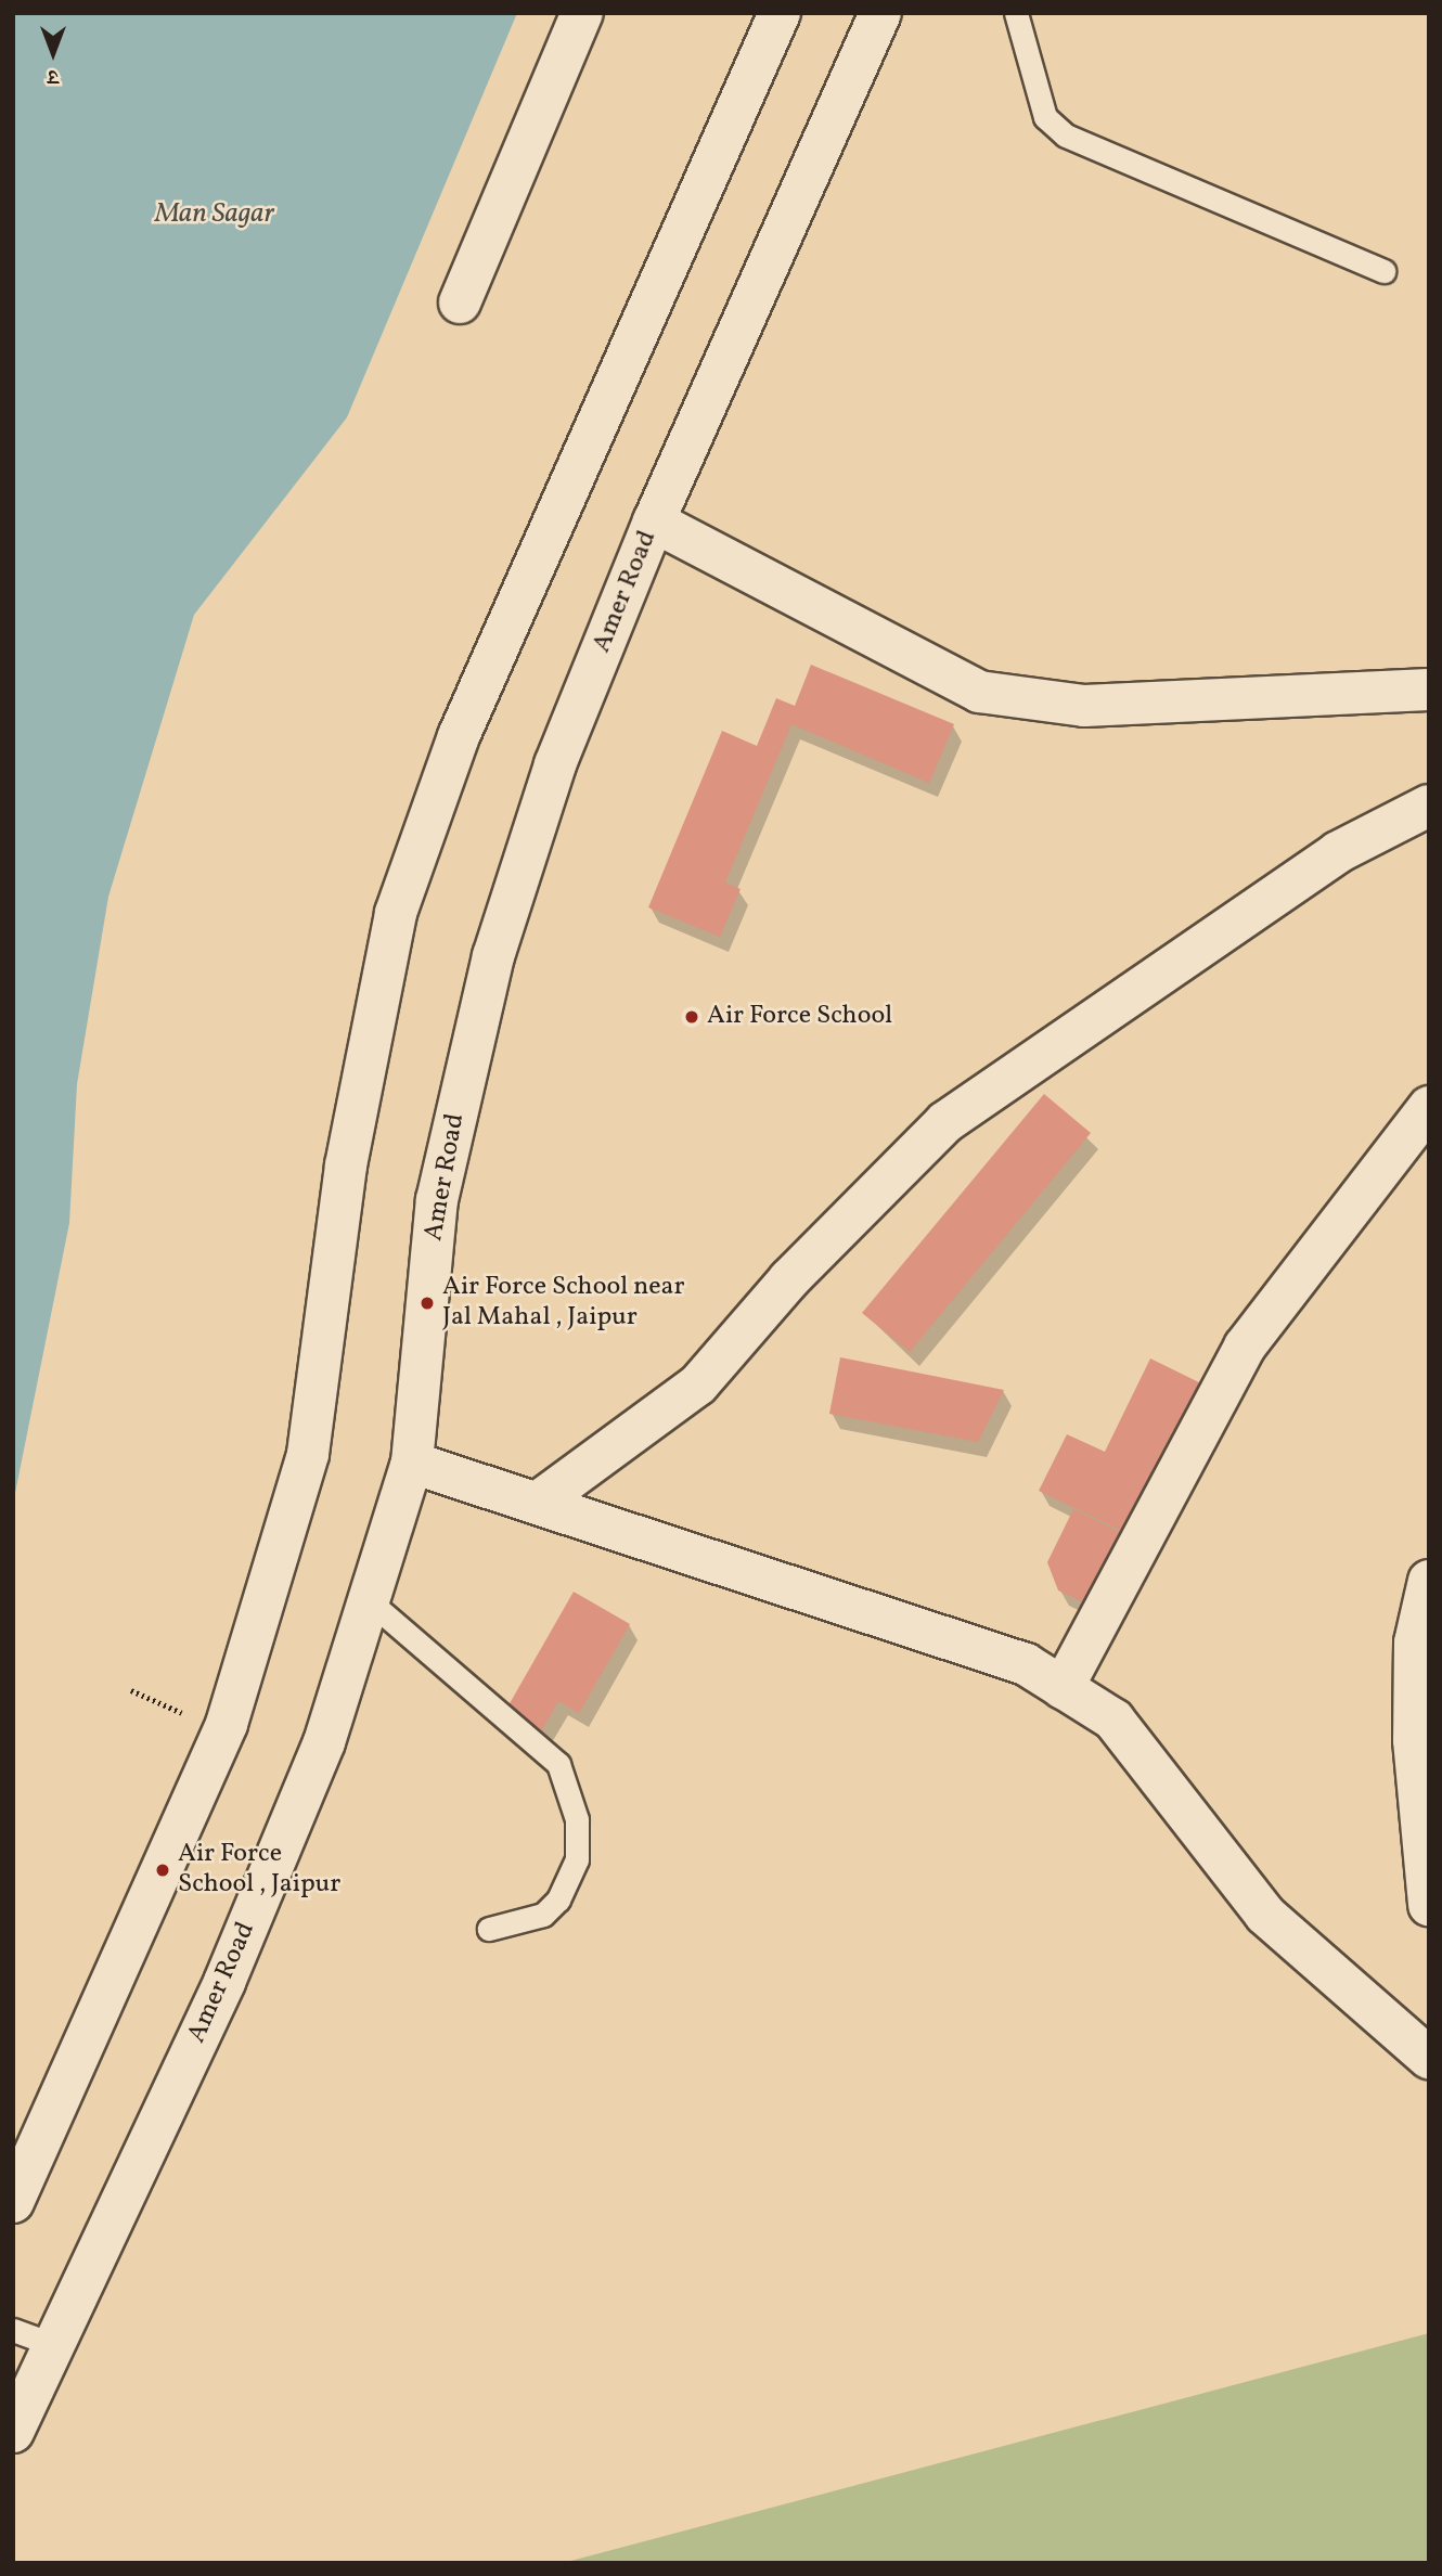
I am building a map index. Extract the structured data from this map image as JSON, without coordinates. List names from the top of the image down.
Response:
{
  "streets": {
    "main road": ["Amer Road"]
  },
  "water": ["Man Sagar"],
  "places": ["Air Force School", "Air Force School near Jal Mahal , Jaipur", "Air Force School , Jaipur"],
  "north": "bottom"
}
